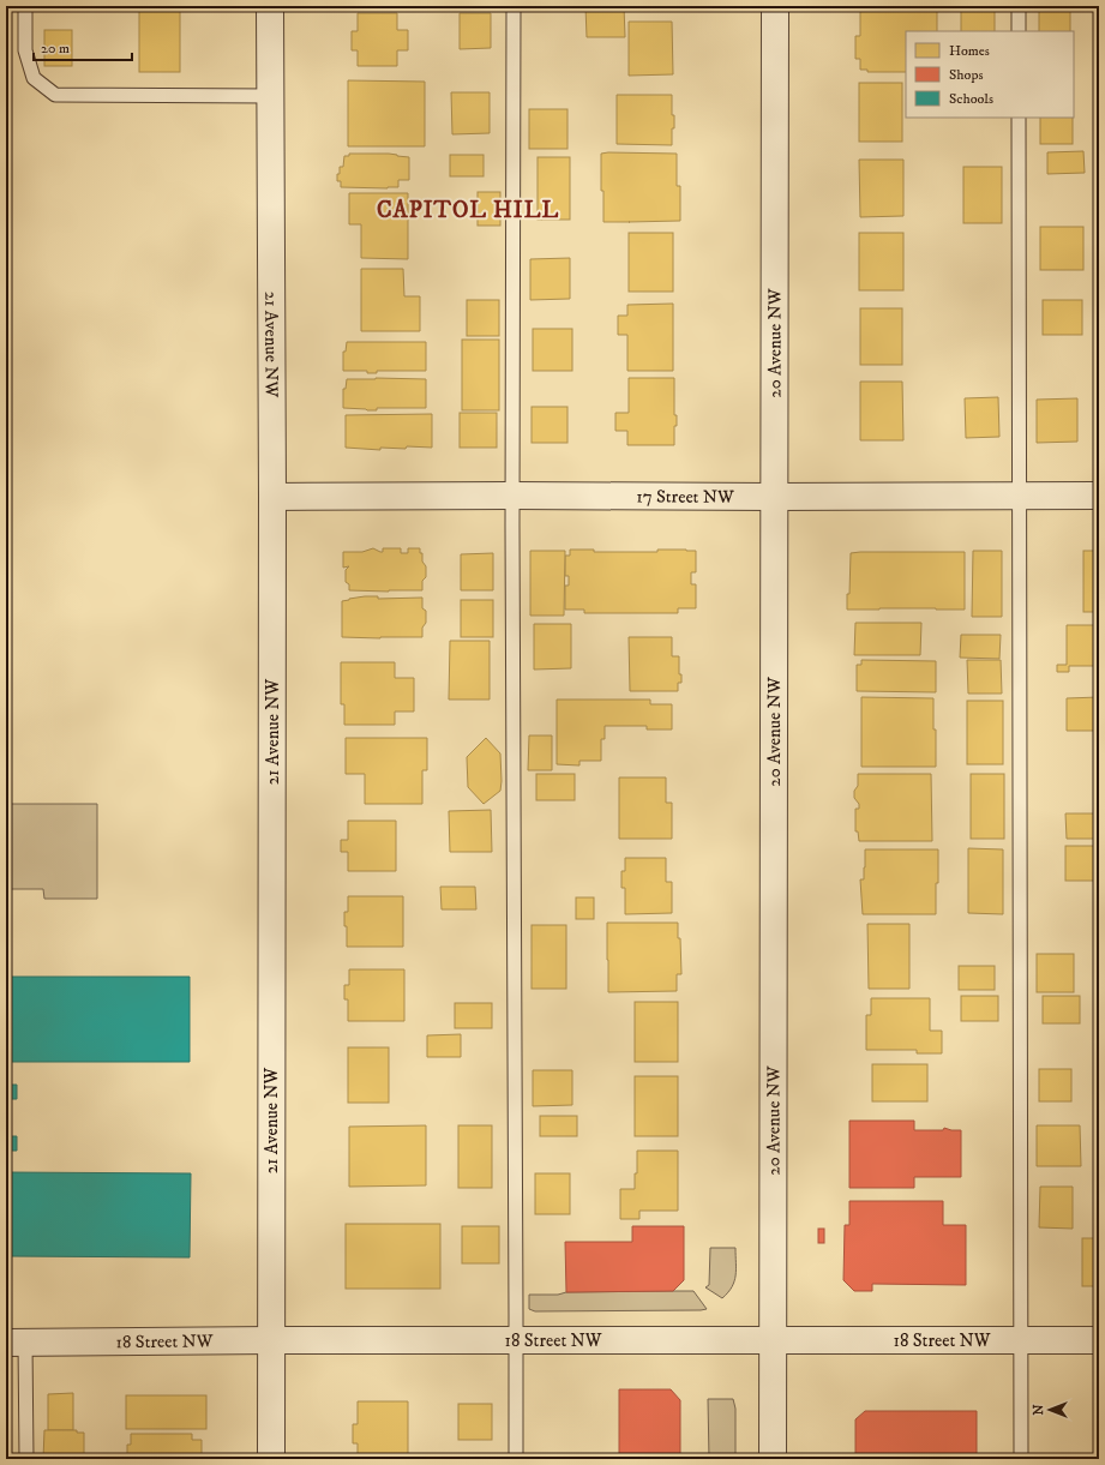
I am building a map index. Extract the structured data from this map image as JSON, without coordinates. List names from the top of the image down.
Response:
{
  "streets": {
    "street": [
      "21 Avenue NW",
      "20 Avenue NW",
      "17 Street NW",
      "18 Street NW"
    ]
  },
  "crossings": [
    ["21 Avenue NW", "17 Street NW"],
    ["21 Avenue NW", "18 Street NW"],
    ["20 Avenue NW", "17 Street NW"],
    ["20 Avenue NW", "18 Street NW"]
  ],
  "districts": ["CAPITOL HILL"],
  "legend": ["Homes", "Shops", "Schools"],
  "scale_bar": "20 m",
  "north": "left"
}
